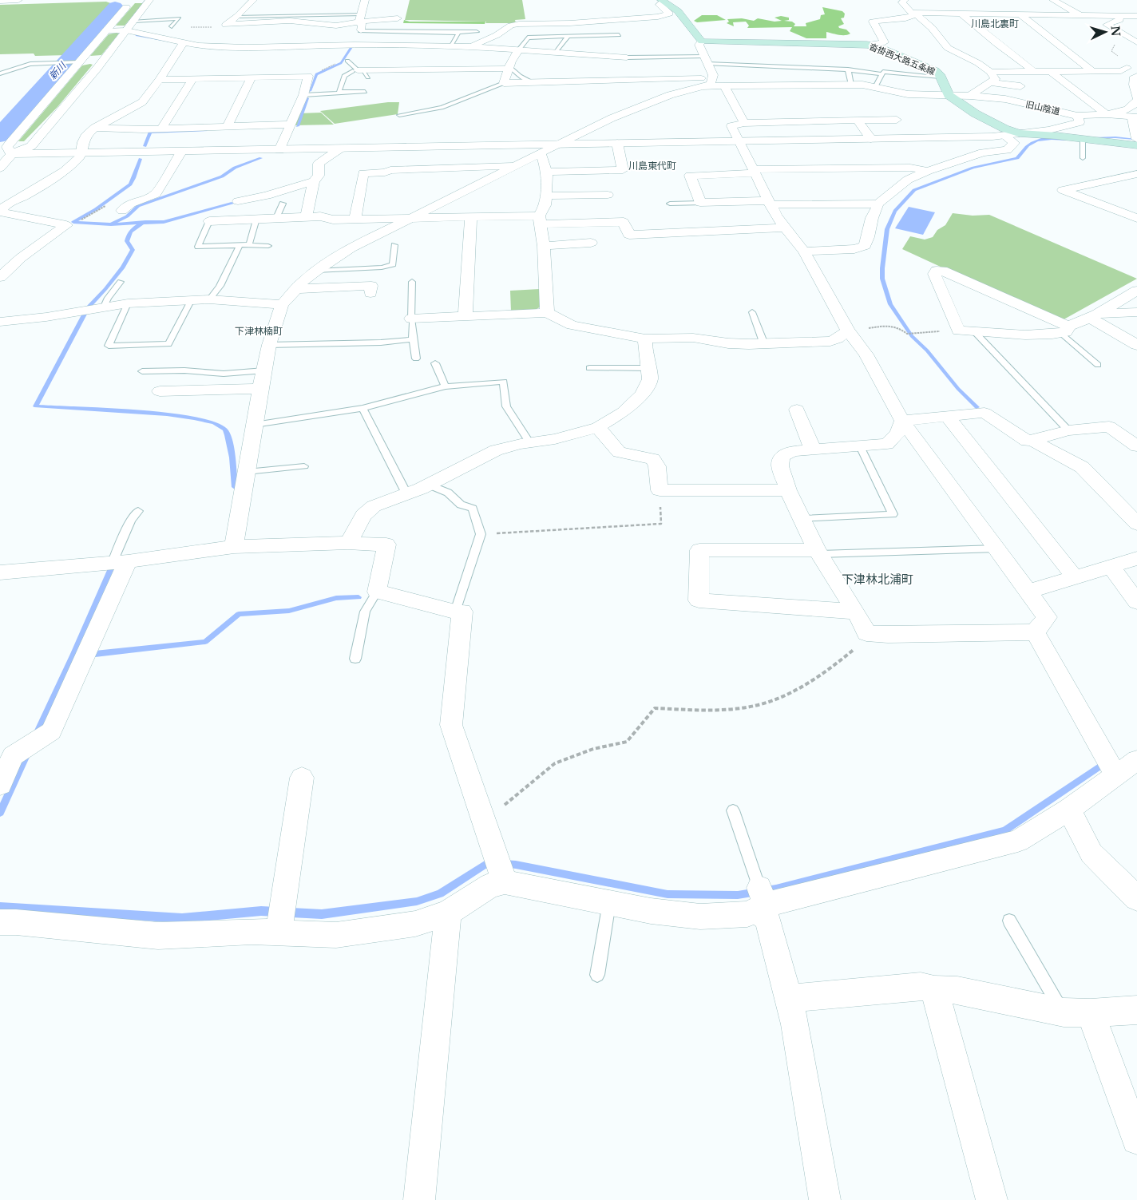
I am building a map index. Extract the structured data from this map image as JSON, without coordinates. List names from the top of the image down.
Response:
{
  "streets": {
    "main road": ["沓掛西大路五条線"],
    "street": ["旧山陰道"]
  },
  "crossings": [
    ["沓掛西大路五条線", "旧山陰道"]
  ],
  "districts": [
    "川島北裏町",
    "川島東代町",
    "下津林楠町",
    "下津林北浦町"
  ],
  "water": ["新川"],
  "north": "right"
}
